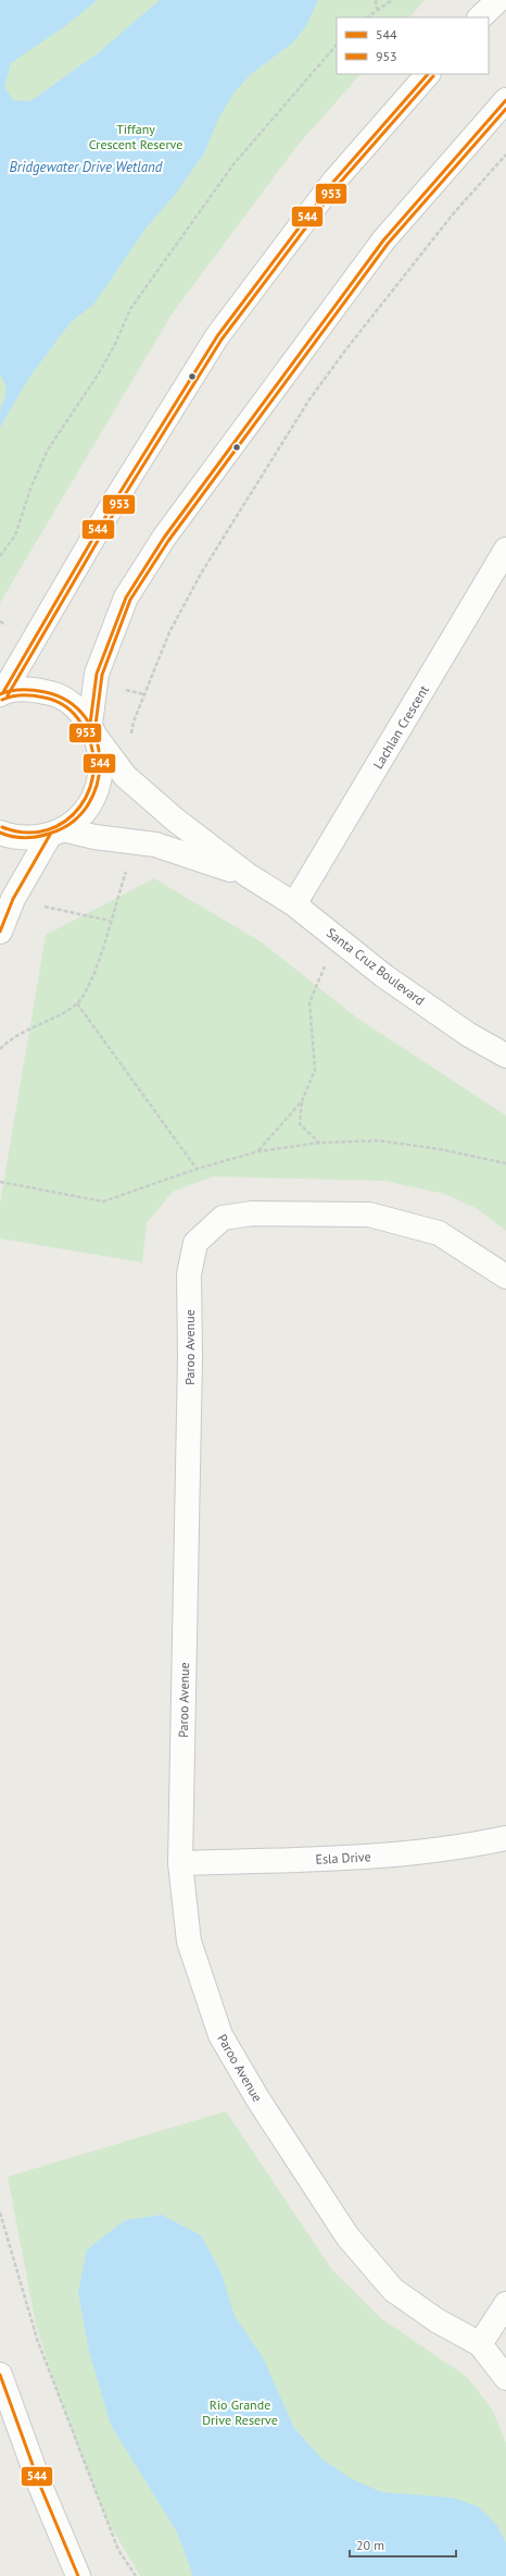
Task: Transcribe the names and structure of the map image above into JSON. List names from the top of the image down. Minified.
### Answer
{"streets":{"street":["Lachlan Crescent","Santa Cruz Boulevard","Paroo Avenue","Esla Drive"]},"crossings":[["Lachlan Crescent","Santa Cruz Boulevard"],["Paroo Avenue","Esla Drive"]],"water":["Bridgewater Drive Wetland"],"parks":["Tiffany Crescent Reserve","Rio Grande Drive Reserve"],"lines":["transit line 544","transit line 953"],"legend":["544","953"],"scale_bar":"20 m"}
